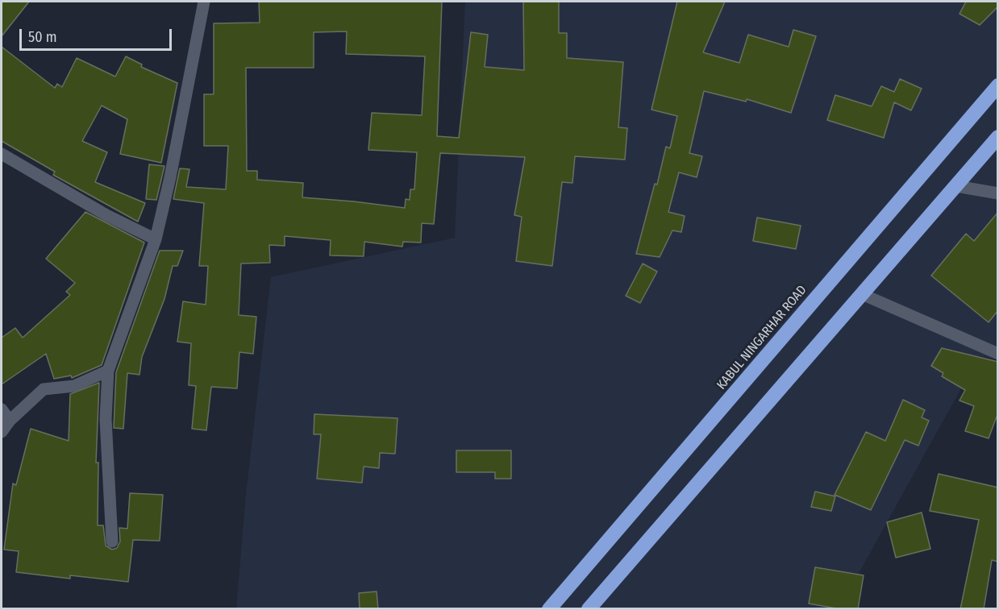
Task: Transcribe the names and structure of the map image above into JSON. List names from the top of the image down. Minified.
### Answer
{"streets":{"highway":["KABUL NINGARHAR ROAD"]},"scale_bar":"50 m"}
